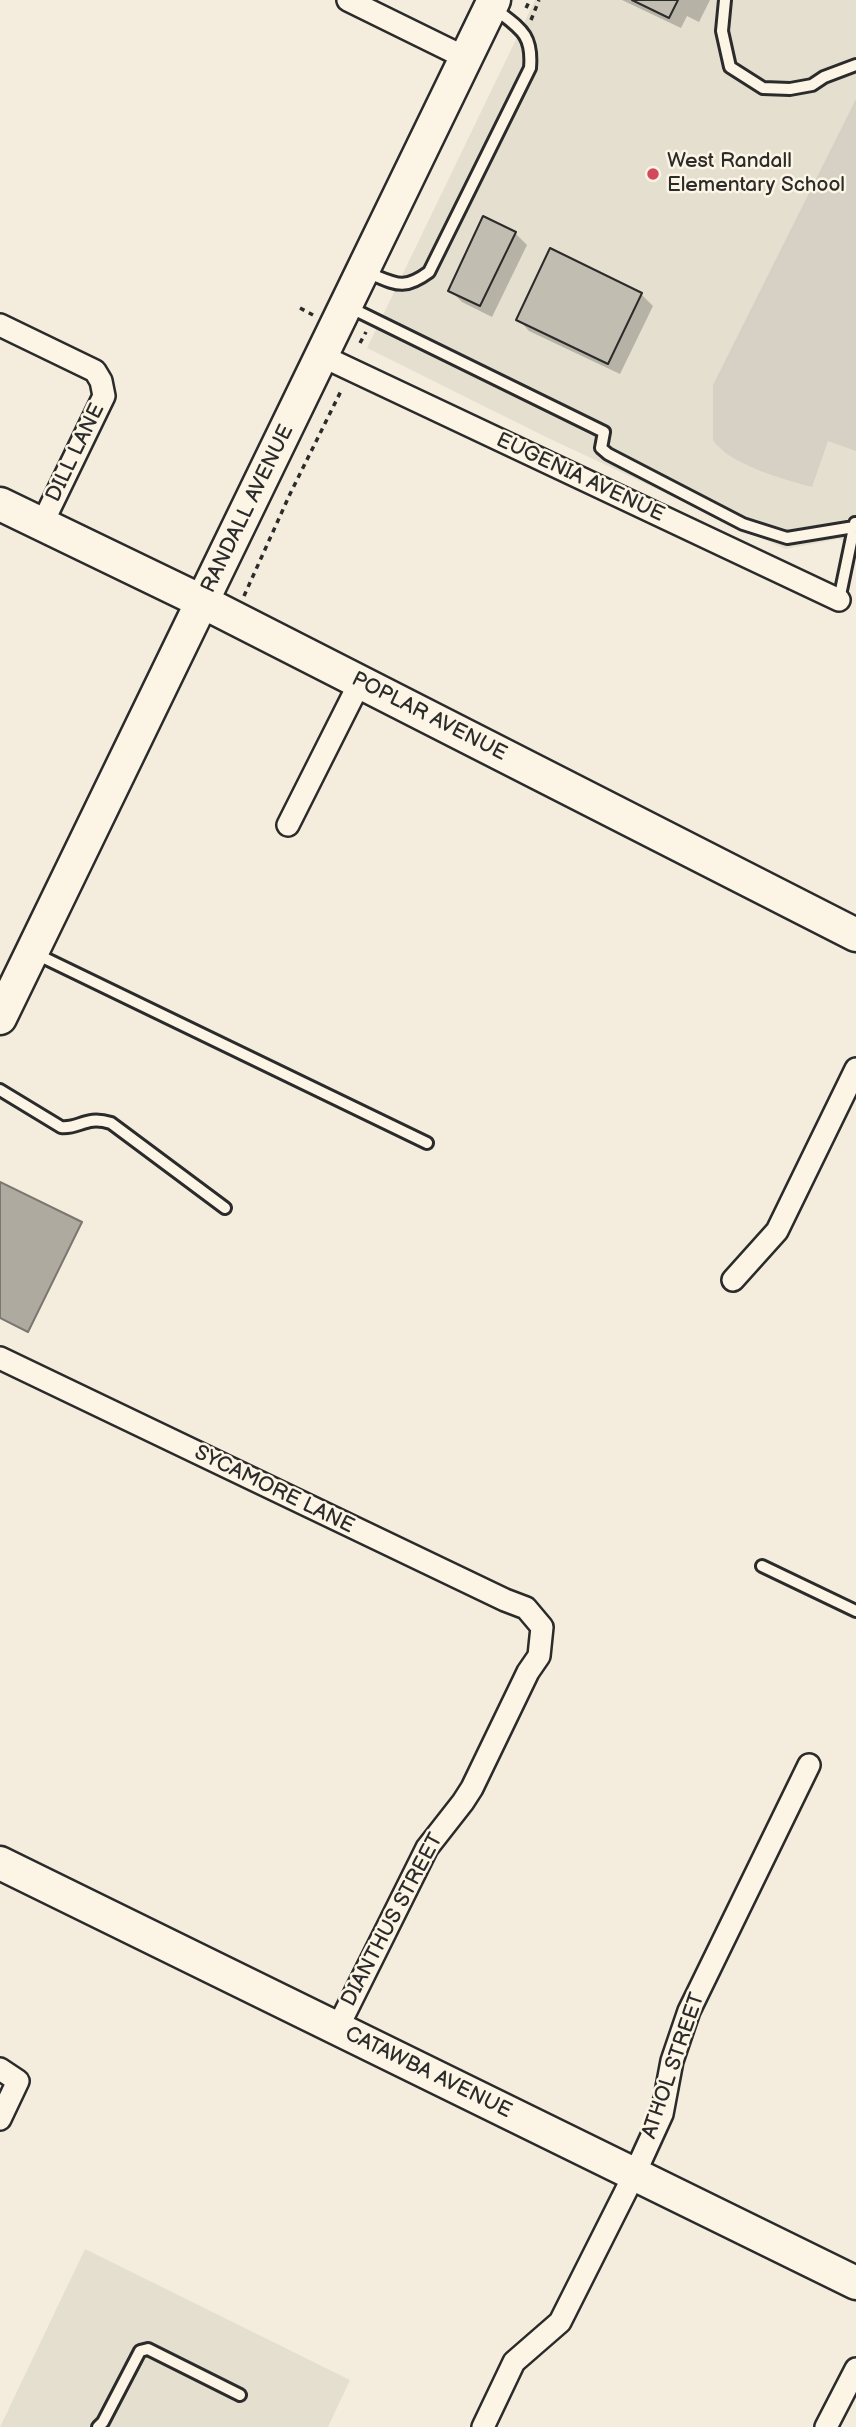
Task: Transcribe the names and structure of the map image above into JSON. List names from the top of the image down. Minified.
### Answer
{"streets":{"street":["DILL LANE","EUGENIA AVENUE","RANDALL AVENUE","POPLAR AVENUE","SYCAMORE LANE","DIANTHUS STREET","ATHOL STREET","CATAWBA AVENUE"]},"crossings":[["DILL LANE","POPLAR AVENUE"],["EUGENIA AVENUE","RANDALL AVENUE"],["RANDALL AVENUE","POPLAR AVENUE"],["SYCAMORE LANE","DIANTHUS STREET"],["DIANTHUS STREET","CATAWBA AVENUE"],["ATHOL STREET","CATAWBA AVENUE"]],"places":["West Randall Elementary School"]}
